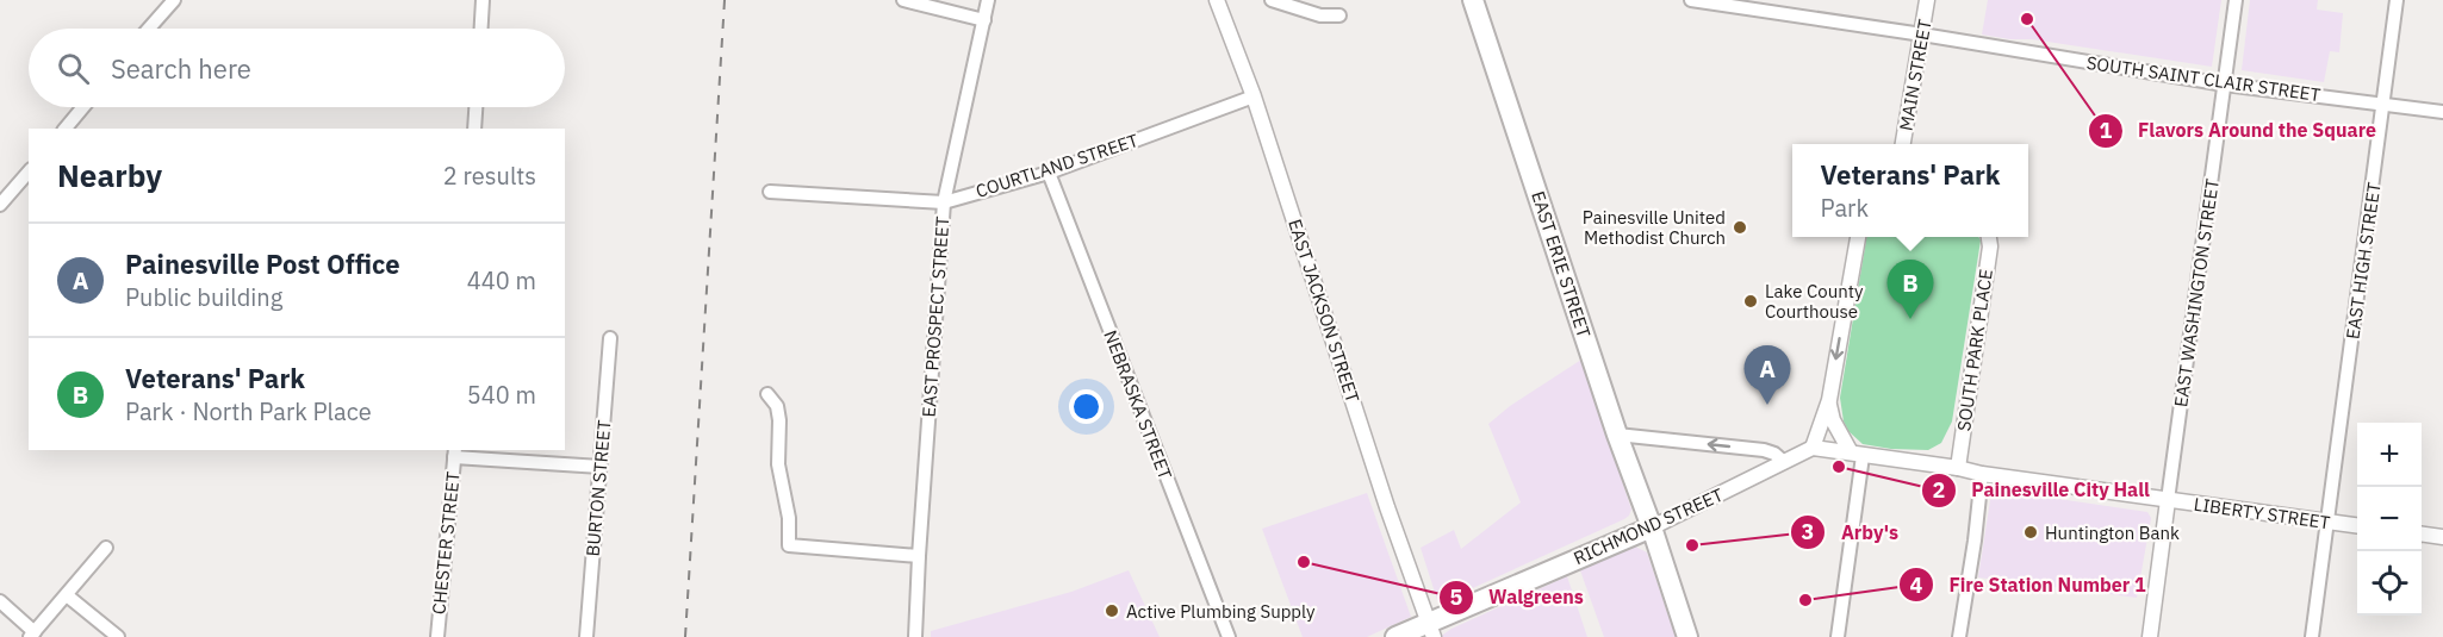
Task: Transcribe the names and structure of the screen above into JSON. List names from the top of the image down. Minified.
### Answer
{"streets":{"main road":["EAST ERIE STREET","RICHMOND STREET"],"street":["MAIN STREET","SOUTH SAINT CLAIR STREET","COURTLAND STREET","EAST HIGH STREET","EAST WASHINGTON STREET","EAST JACKSON STREET","EAST PROSPECT STREET","SOUTH PARK PLACE","NEBRASKA STREET","BURTON STREET","LIBERTY STREET","CHESTER STREET"]},"crossings":[["MAIN STREET","SOUTH SAINT CLAIR STREET"],["SOUTH SAINT CLAIR STREET","EAST HIGH STREET"],["SOUTH SAINT CLAIR STREET","EAST WASHINGTON STREET"],["COURTLAND STREET","EAST JACKSON STREET"],["COURTLAND STREET","EAST PROSPECT STREET"],["COURTLAND STREET","NEBRASKA STREET"],["EAST HIGH STREET","LIBERTY STREET"],["EAST ERIE STREET","RICHMOND STREET"],["EAST WASHINGTON STREET","LIBERTY STREET"],["EAST JACKSON STREET","RICHMOND STREET"],["SOUTH PARK PLACE","LIBERTY STREET"]],"places":["Flavors Around the Square","Painesville United Methodist Church","Lake County Courthouse","Painesville City Hall","Huntington Bank","Arby's","Walgreens","Fire Station Number 1","Active Plumbing Supply"],"page":{"search":"Search here","heading":["Nearby","2 results"],"popup":["Veterans' Park","Park"],"list":[{"mark":"A","name":"Painesville Post Office","note":"Public building","value":"440 m"},{"mark":"B","name":"Veterans' Park","note":"Park · North Park Place","value":"540 m"}],"pins":["B","A"],"map_buttons":["+","−"]}}
